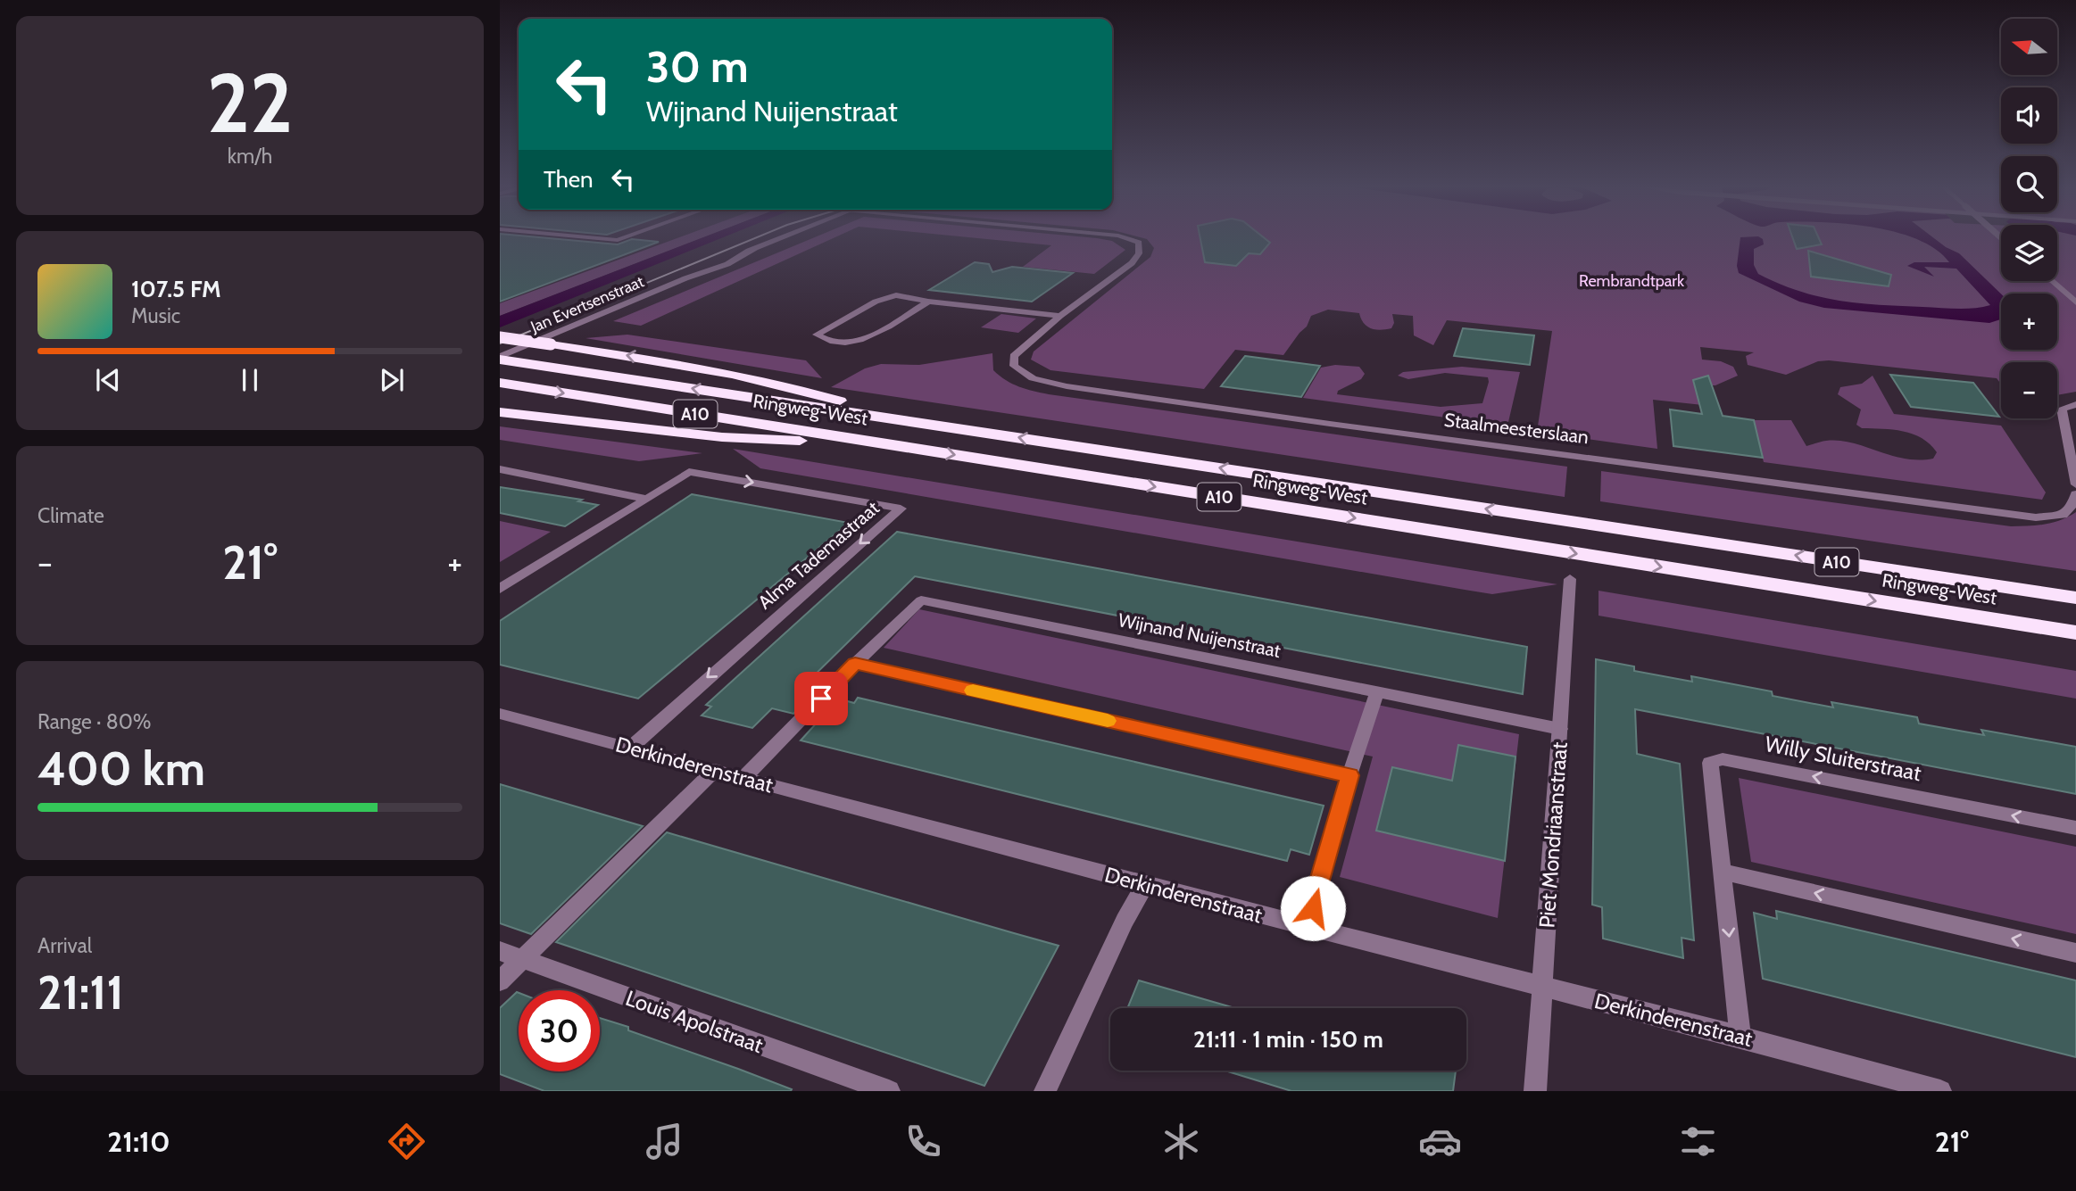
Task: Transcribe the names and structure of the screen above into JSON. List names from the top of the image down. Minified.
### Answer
{"streets":{"highway":["Ringweg-West","A10"],"street":["Jan Evertsenstraat","Staalmeesterslaan","Alma Tademastraat","Wijnand Nuijenstraat","Willy Sluiterstraat","Derkinderenstraat","Piet Mondriaanstraat","Louis Apolstraat"]},"crossings":[["Jan Evertsenstraat","Ringweg-West"],["Ringweg-West","A10"],["Alma Tademastraat","Derkinderenstraat"],["Wijnand Nuijenstraat","Derkinderenstraat"],["Wijnand Nuijenstraat","Piet Mondriaanstraat"],["Willy Sluiterstraat","Derkinderenstraat"],["Derkinderenstraat","Piet Mondriaanstraat"]],"parks":["Rembrandtpark"],"north":"left","page":{"tile":[["22","km/h"],"Climate",["Range · 80%","400 km"],["Arrival","21:11"]],"map_buttons":["+","−"],"turn":["30 m","Wijnand Nuijenstraat"],"then":"Then","song":["107.5 FM","Music"],"heat":["−","21°","+"],"limit":"30","trip":"21:11 · 1 min · 150 m","tabs":["21:10","21°"]}}
